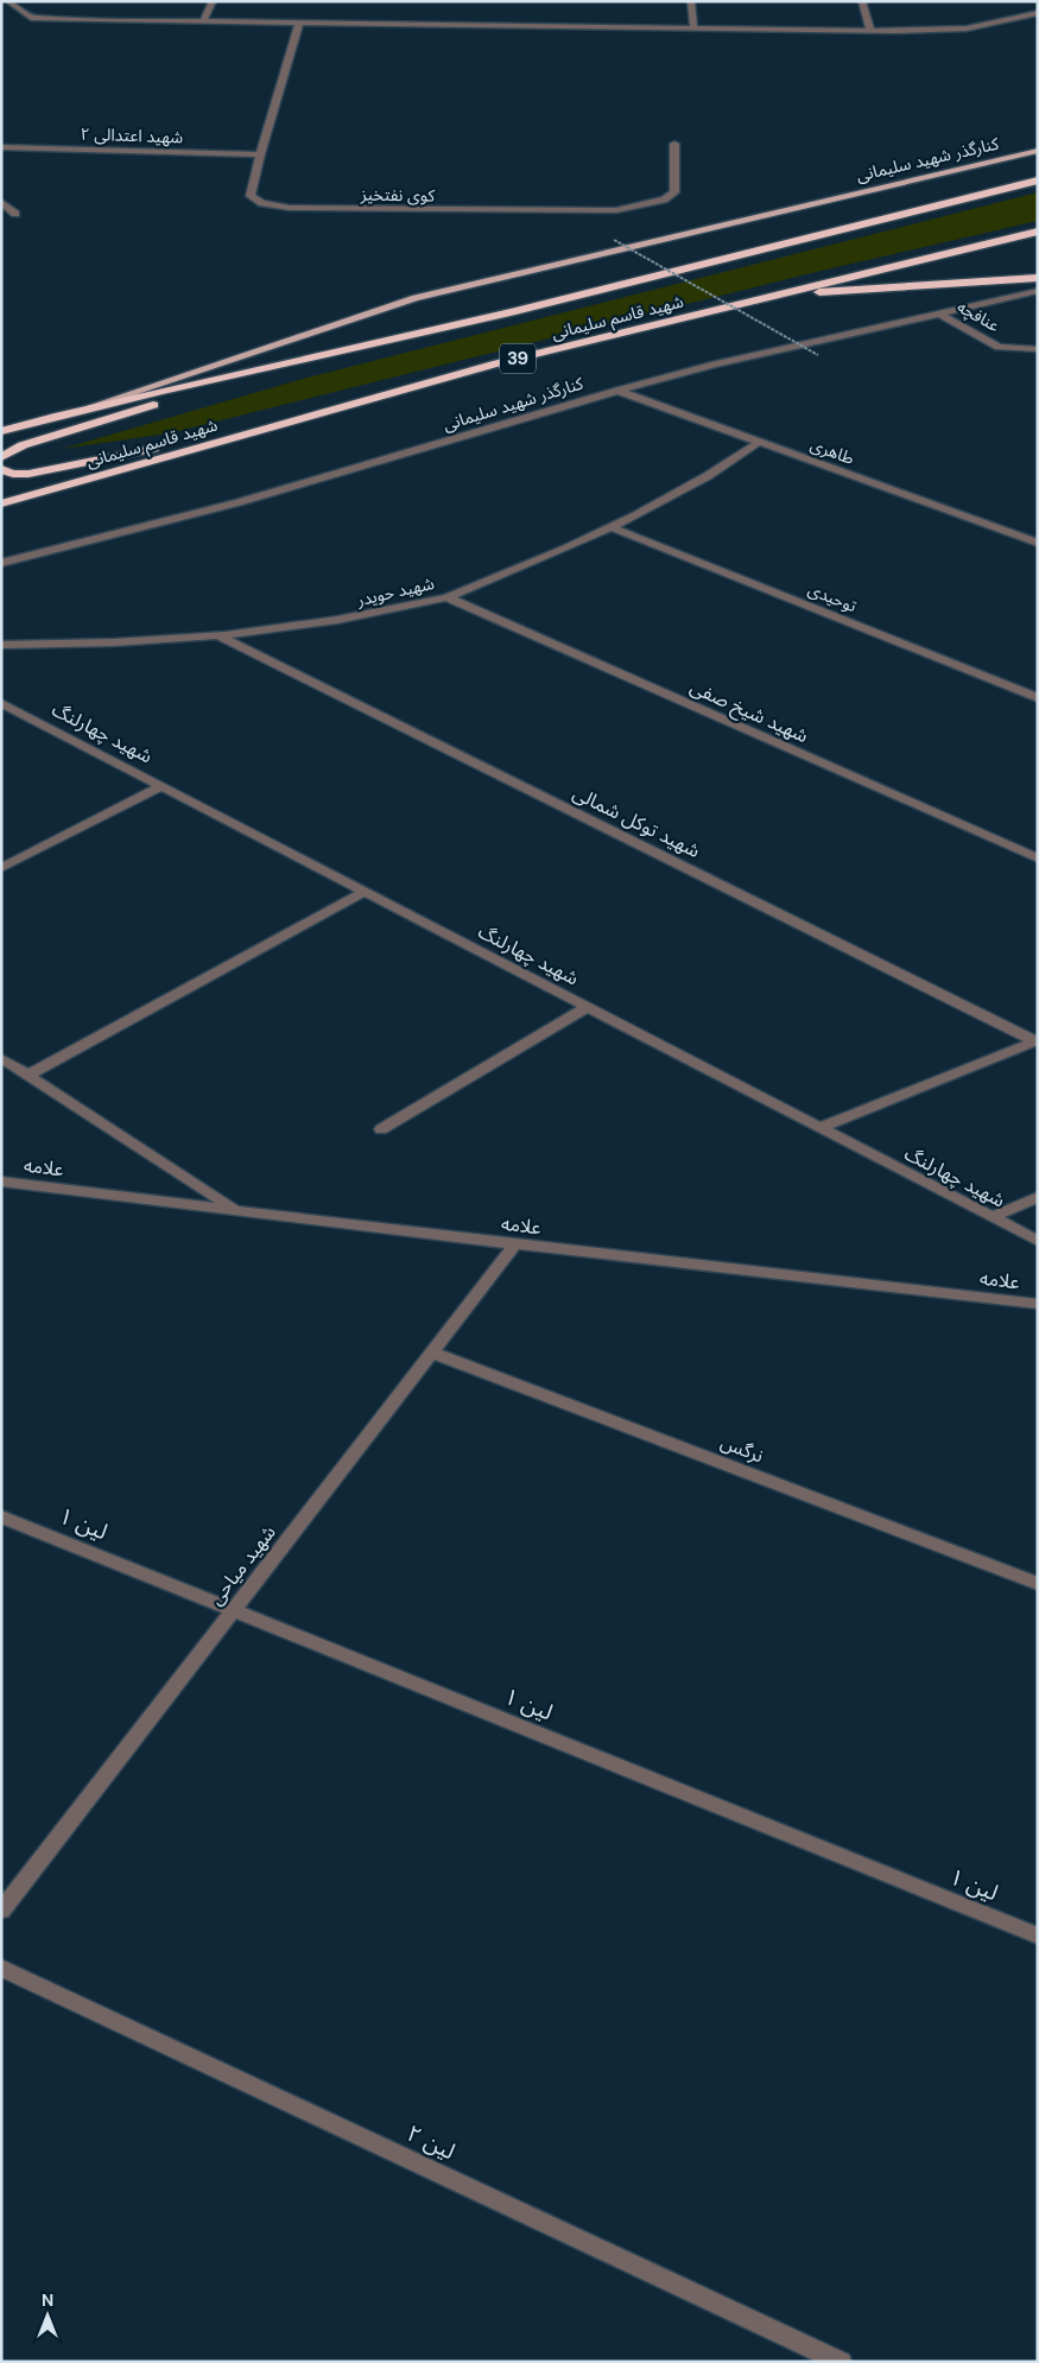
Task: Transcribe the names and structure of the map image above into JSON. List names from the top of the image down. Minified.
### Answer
{"streets":{"highway":["شهید قاسم سلیمانی","39"],"main road":["کنارگذر شهید سلیمانی"],"street":["شهید اعتدالی ۲","کوی نفتخیز","عنافچه","طاهری","شهید حویدر","توحیدی","شهید شیخ صفی","شهید چهارلنگ","شهید توکل شمالی","علامه","نرگس","لین ۱","شهید میاحی","لین ۲"]},"crossings":[["شهید اعتدالی ۲","کوی نفتخیز"],["کنارگذر شهید سلیمانی","عنافچه"],["کنارگذر شهید سلیمانی","شهید قاسم سلیمانی"],["کنارگذر شهید سلیمانی","طاهری"],["طاهری","شهید حویدر"],["شهید حویدر","توحیدی"],["شهید حویدر","شهید شیخ صفی"],["شهید حویدر","شهید توکل شمالی"],["علامه","شهید میاحی"],["نرگس","شهید میاحی"],["لین ۱","شهید میاحی"]],"north":"top"}
